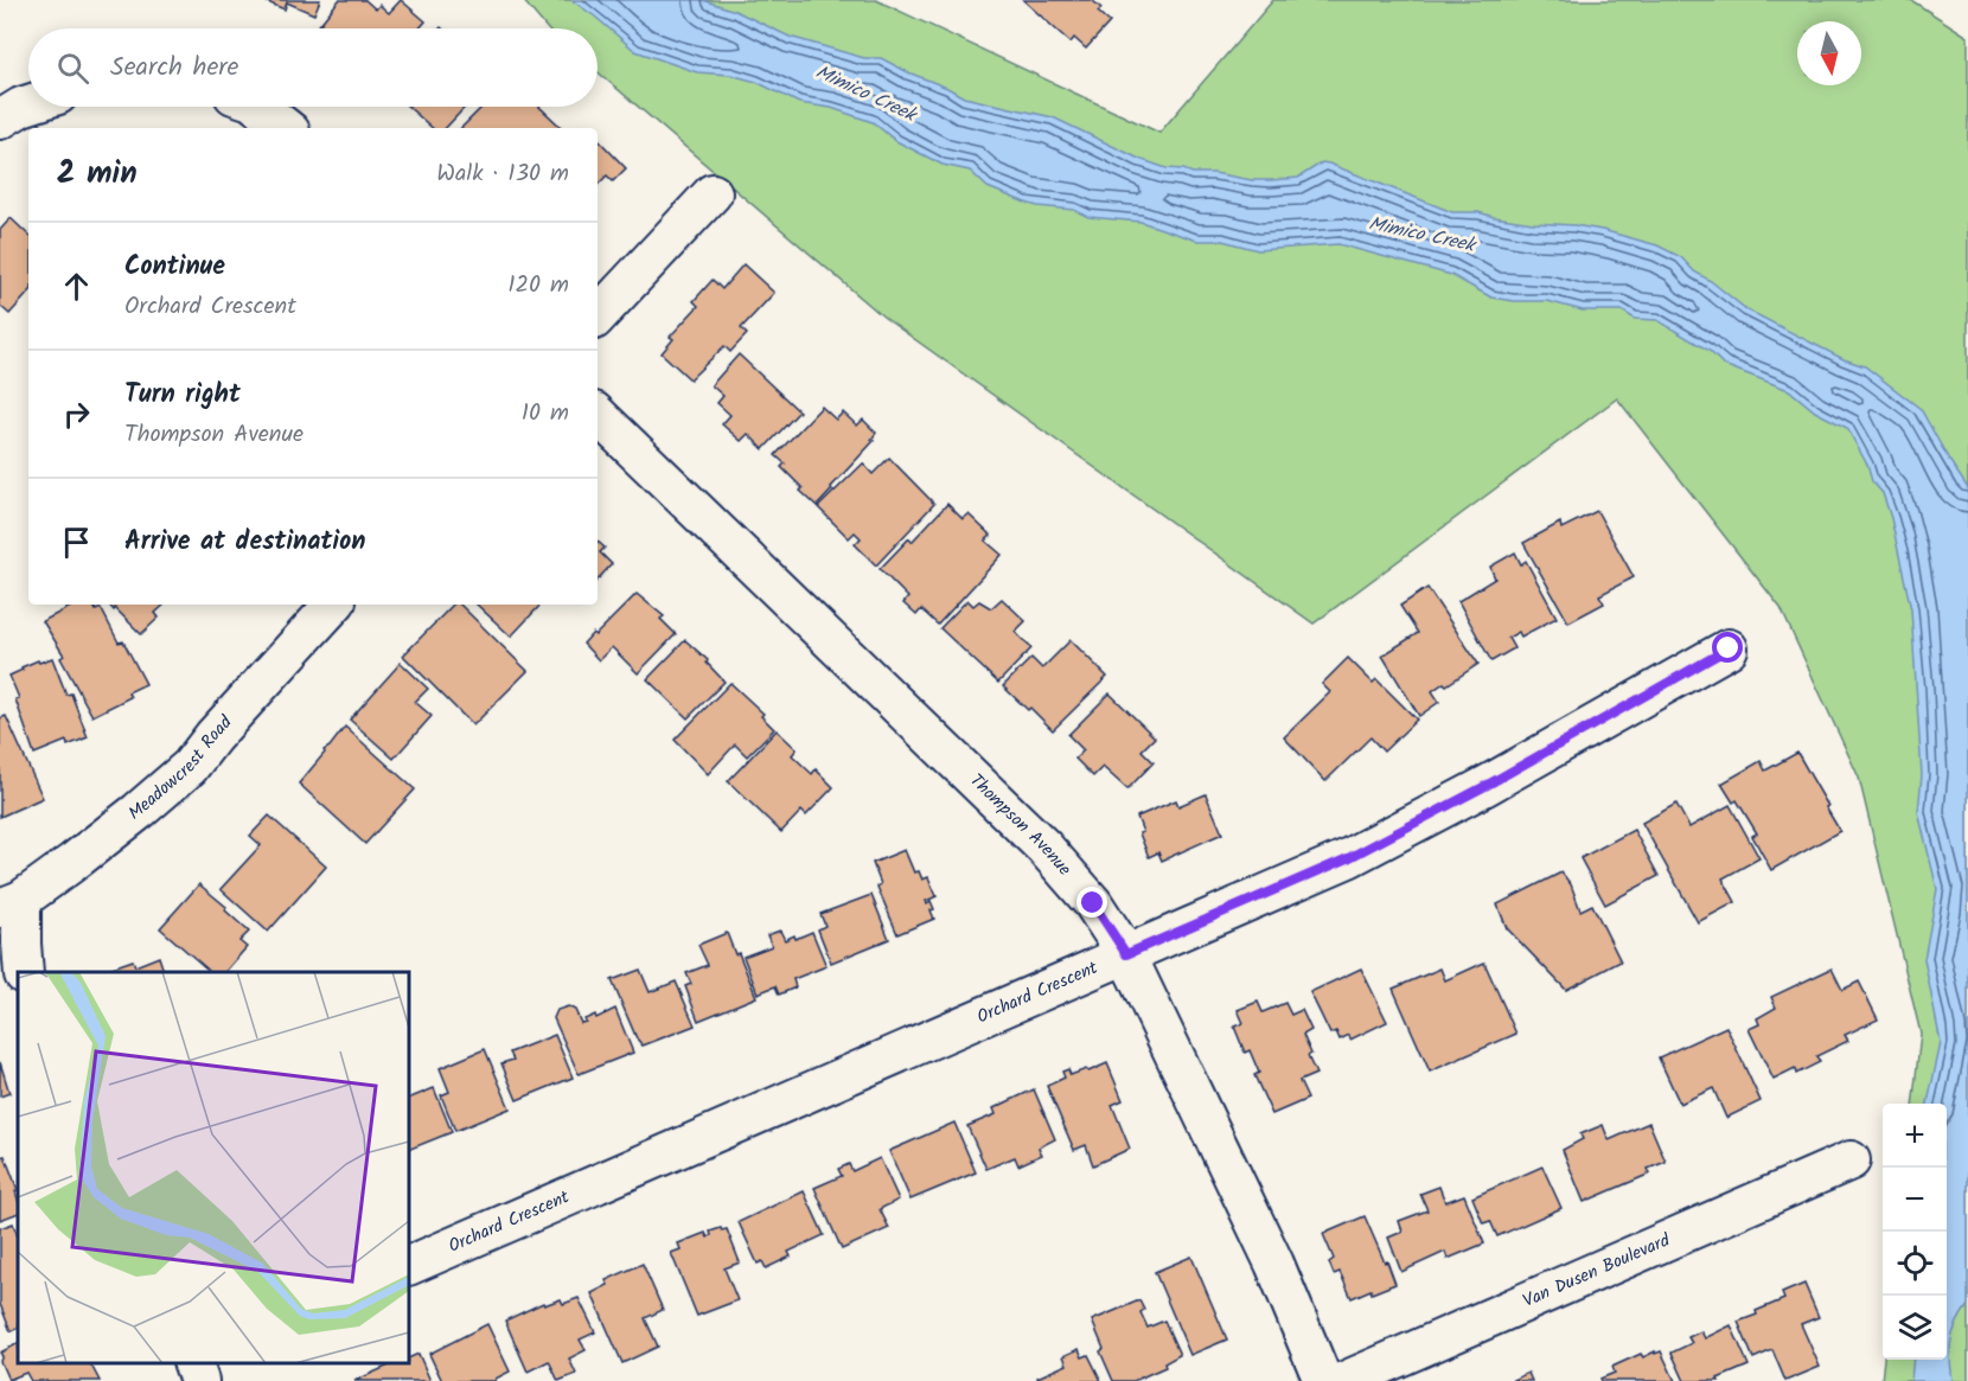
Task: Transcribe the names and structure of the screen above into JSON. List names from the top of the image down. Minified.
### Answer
{"streets":{"street":["Meadowcrest Road","Thompson Avenue","Orchard Crescent","Van Dusen Boulevard"]},"crossings":[["Thompson Avenue","Orchard Crescent"]],"water":["Mimico Creek"],"north":"bottom","page":{"search":"Search here","heading":["2 min","Walk · 130 m"],"list":[["Continue","Orchard Crescent","120 m"],["Turn right","Thompson Avenue","10 m"],"Arrive at destination"],"map_buttons":["+","−"]}}
